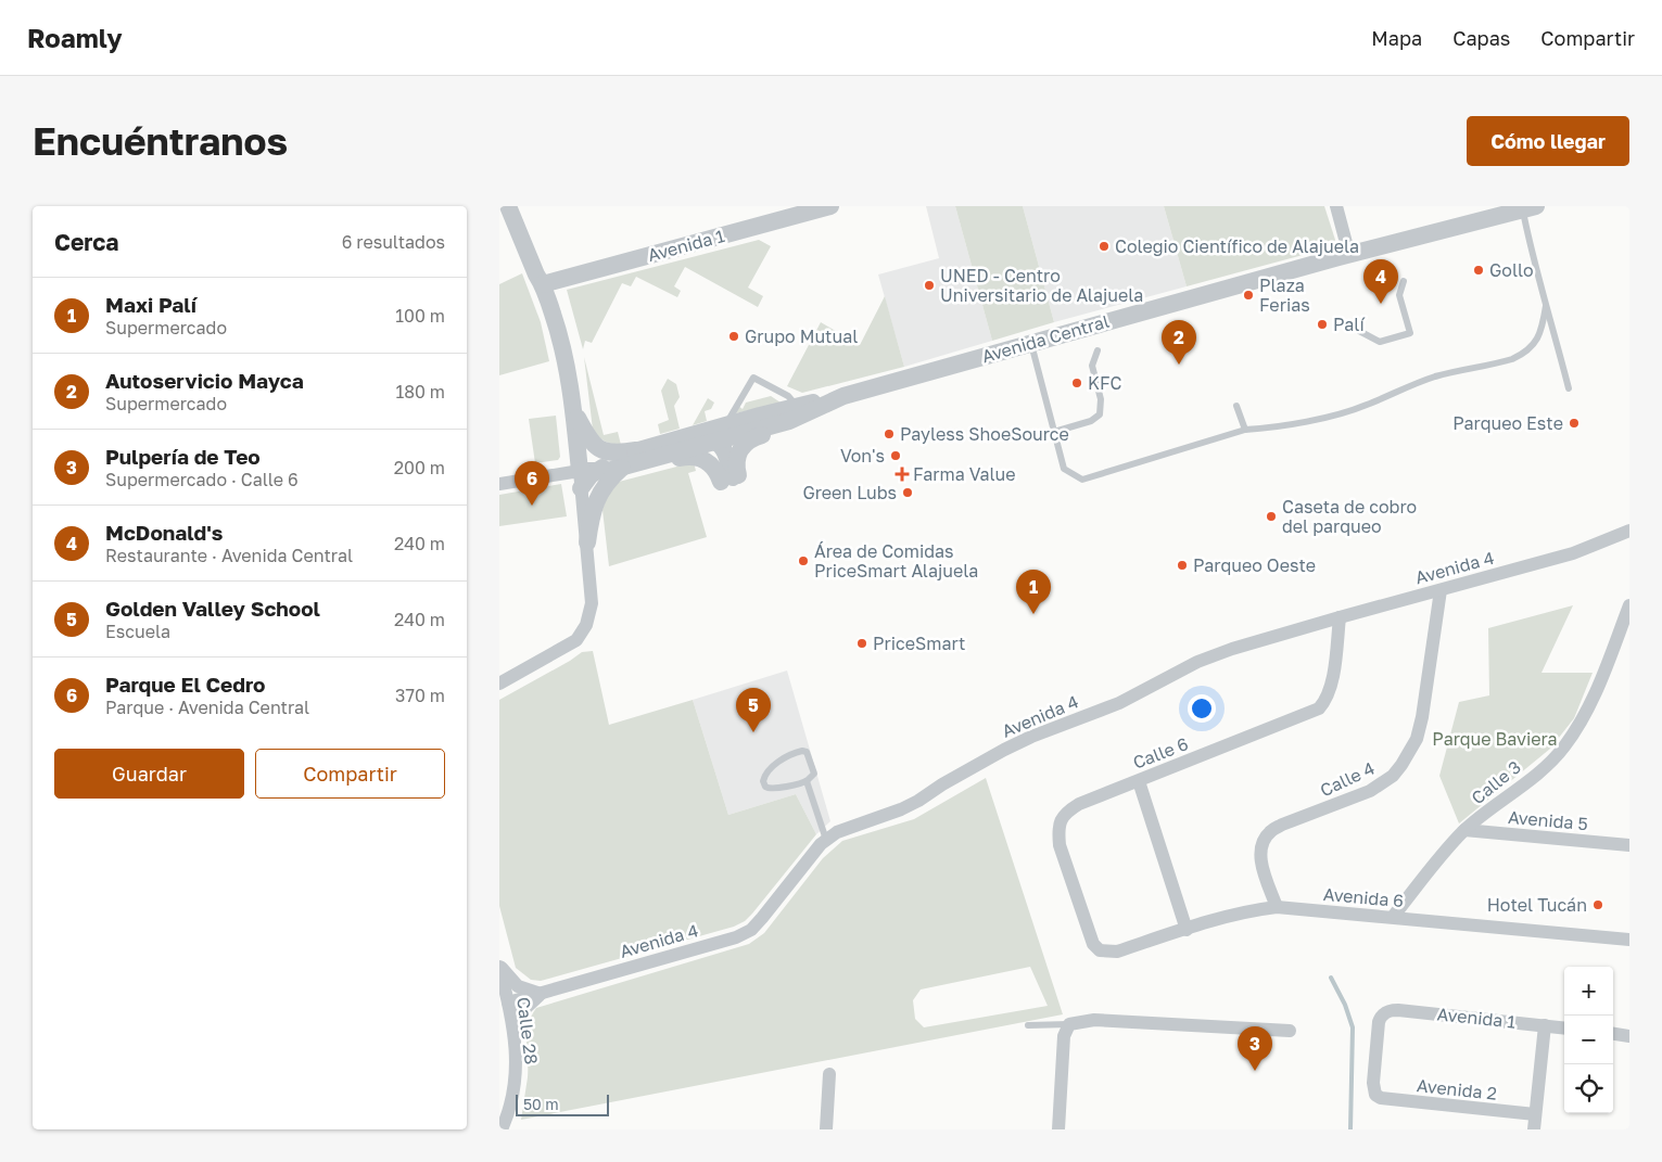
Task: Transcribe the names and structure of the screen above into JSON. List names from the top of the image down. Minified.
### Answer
{"streets":{"street":["Avenida 1","Avenida Central","Avenida 4","Calle 6","Calle 4","Calle 3","Avenida 5","Avenida 6","Calle 28","Avenida 2"]},"crossings":[["Avenida 1","Avenida 2"],["Avenida 4","Calle 6"],["Avenida 4","Calle 4"],["Avenida 4","Calle 28"],["Calle 6","Avenida 6"],["Calle 4","Avenida 6"],["Calle 3","Avenida 5"],["Calle 3","Avenida 6"]],"parks":["Parque Baviera"],"places":{"other":["Colegio Científico de Alajuela","Gollo","UNED - Centro Universitario de Alajuela","Plaza Ferias","Palí","Grupo Mutual","KFC","Parqueo Este","Payless ShoeSource","Von's","Green Lubs","Caseta de cobro del parqueo","Área de Comidas PriceSmart Alajuela","Parqueo Oeste","PriceSmart","Hotel Tucán"],"health":["Farma Value"]},"scale_bar":"50 m","page":{"header":"Roamly","nav":["Mapa","Capas","Compartir"],"buttons":["Cómo llegar",["Guardar","Compartir"]],"title":"Encuéntranos","heading":["Cerca","6 resultados"],"pins":["4","2","6","1","5","3"],"list":[{"mark":"1","name":"Maxi Palí","note":"Supermercado","value":"100 m"},{"mark":"2","name":"Autoservicio Mayca","note":"Supermercado","value":"180 m"},{"mark":"3","name":"Pulpería de Teo","note":"Supermercado · Calle 6","value":"200 m"},{"mark":"4","name":"McDonald's","note":"Restaurante · Avenida Central","value":"240 m"},{"mark":"5","name":"Golden Valley School","note":"Escuela","value":"240 m"},{"mark":"6","name":"Parque El Cedro","note":"Parque · Avenida Central","value":"370 m"}],"map_buttons":["+","−"],"scale":"50 m"}}
